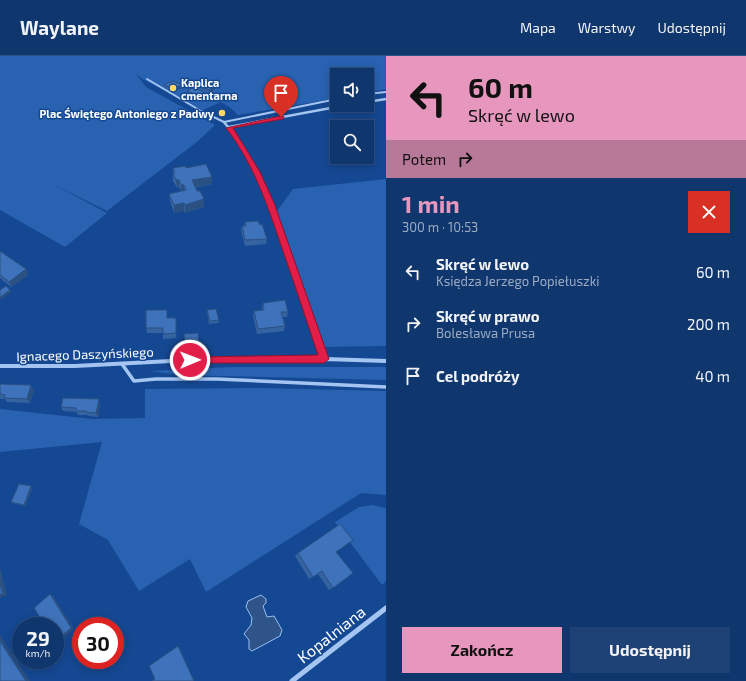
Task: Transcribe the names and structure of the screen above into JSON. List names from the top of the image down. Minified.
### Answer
{"streets":{"street":["Ignacego Daszyńskiego","Kopalniana"]},"places":["Kaplica cmentarna","Plac Świętego Antoniego z Padwy"],"page":{"header":"Waylane","nav":["Mapa","Warstwy","Udostępnij"],"turn":["60 m","Skręć w lewo"],"then":"Potem","heading":["1 min","300 m · 10:53"],"list":[{"name":"Skręć w lewo","note":"Księdza Jerzego Popiełuszki","value":"60 m"},{"name":"Skręć w prawo","note":"Bolesława Prusa","value":"200 m"},{"name":"Cel podróży","value":"40 m"}],"speed":"29 km/h","limit":"30","buttons":["Zakończ","Udostępnij"]}}
